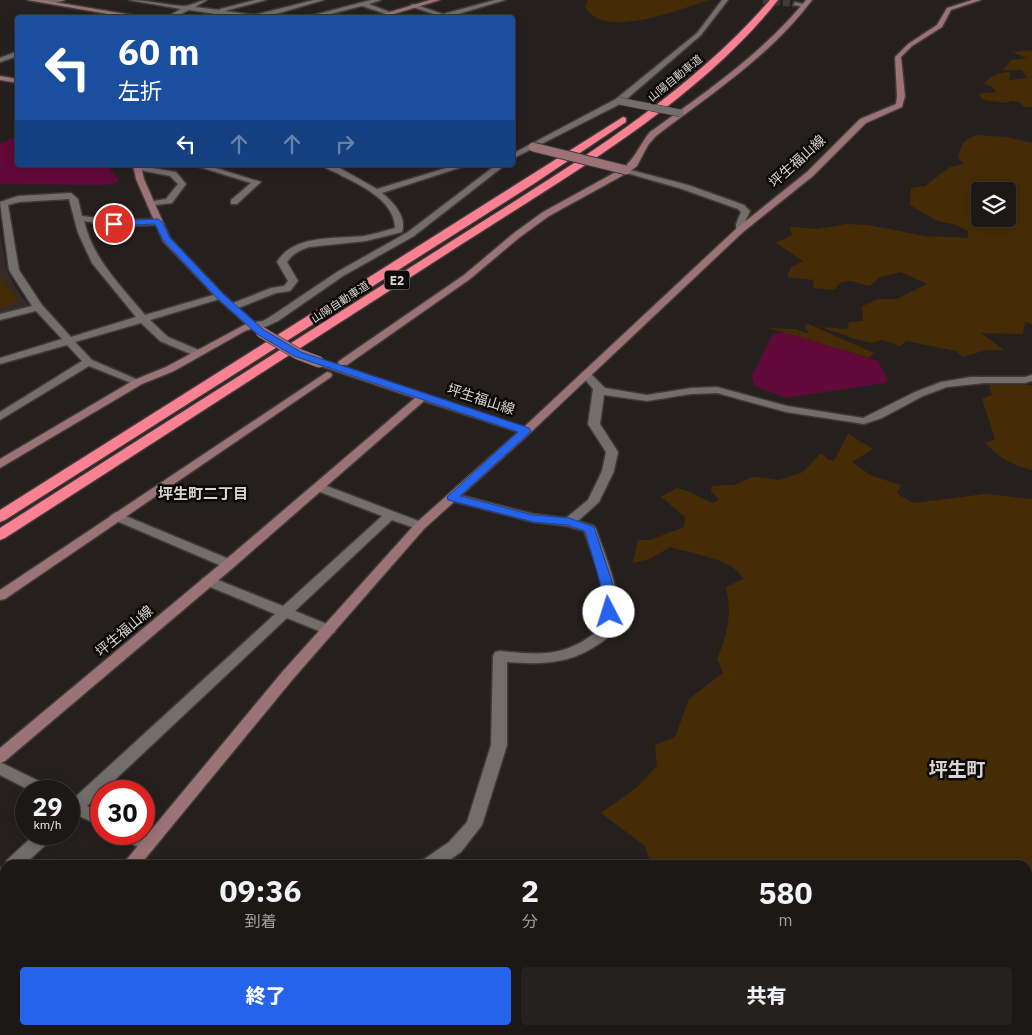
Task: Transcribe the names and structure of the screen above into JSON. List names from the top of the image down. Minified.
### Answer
{"streets":{"highway":["山陽自動車道","E2"],"street":["坪生福山線"]},"districts":["坪生町二丁目","坪生町"],"page":{"turn":["60 m","左折"],"speed":"29 km/h","limit":"30","eta":["09:36","到着","2","分","580","m"],"buttons":["終了","共有"]}}
